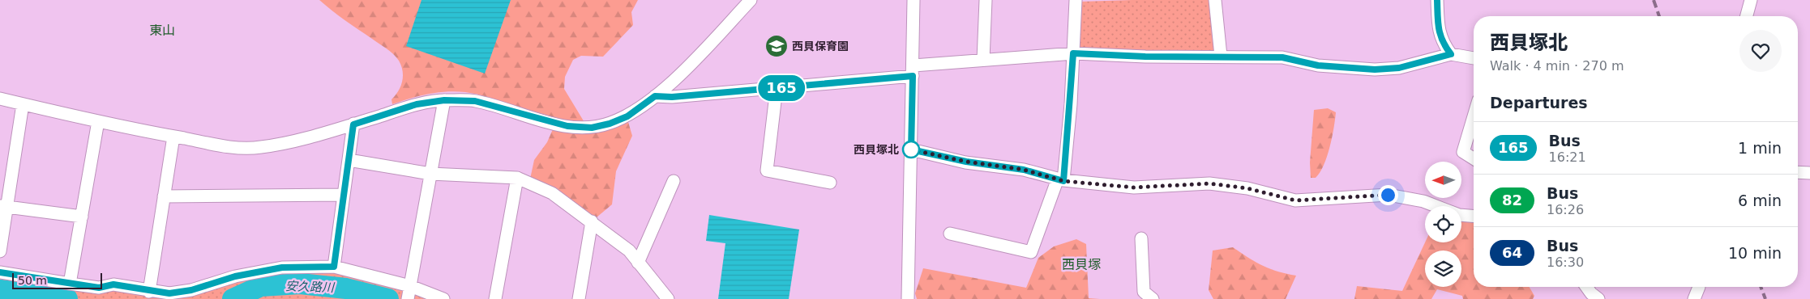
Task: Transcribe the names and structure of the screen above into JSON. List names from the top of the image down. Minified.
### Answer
{"districts":["東山","西貝塚"],"water":["安久路川"],"places":{"school or university":["西貝保育園"],"other":["西貝塚北"]},"lines":["bus line 165"],"scale_bar":"50 m","north":"left","page":{"on_map":"165","heading":[["西貝塚北","Walk · 4 min · 270 m"],"Departures"],"list":[{"mark":"165","name":"Bus","note":"16:21","value":"1 min"},{"mark":"82","name":"Bus","note":"16:26","value":"6 min"},{"mark":"64","name":"Bus","note":"16:30","value":"10 min"}],"scale":"50 m"}}
